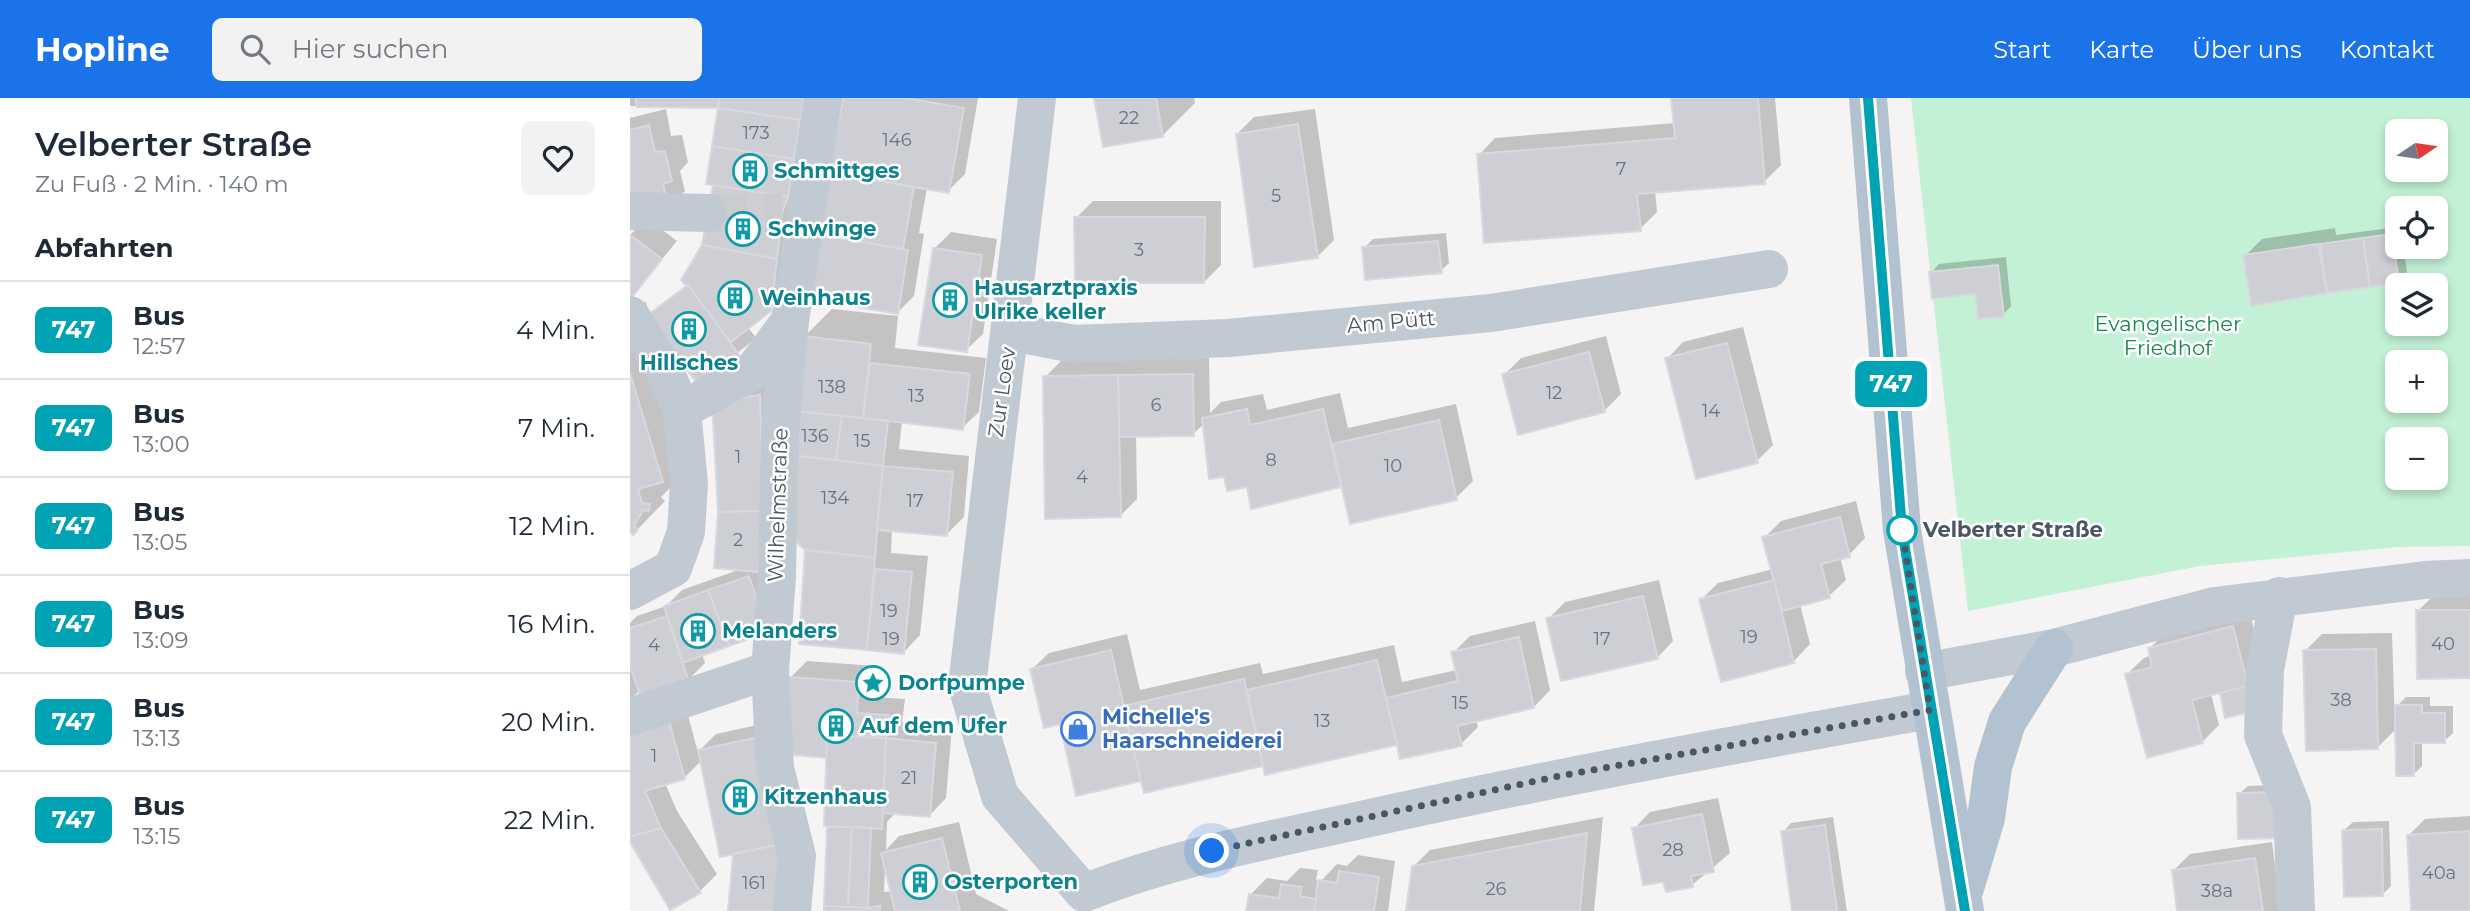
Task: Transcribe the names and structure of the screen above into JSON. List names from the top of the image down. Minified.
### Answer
{"streets":{"street":["Am Pütt","Zur Loev","Wilhelmstraße"]},"crossings":[["Am Pütt","Zur Loev"]],"parks":["Evangelischer Friedhof"],"places":{"building":["Schmittges","Schwinge","Weinhaus","Hausarztpraxis Ulrike keller","Hillsches","Melanders","Auf dem Ufer","Kitzenhaus","Osterporten"],"other":["Velberter Straße"],"place":["Dorfpumpe"],"shop":["Michelle's Haarschneiderei"]},"lines":["bus line 747"],"house_numbers":["22","173","146","7","5","3","138","12","13","6","14","136","15","1","8","10","4","134","17","2","19","19","19","17","40","4","38","15","13","1","21","28","40a","161","26","38a"],"north":"right","page":{"header":"Hopline","search":"Hier suchen","nav":["Start","Karte","Über uns","Kontakt"],"heading":[["Velberter Straße","Zu Fuß · 2 Min. · 140 m"],"Abfahrten"],"on_map":"747","map_buttons":["+","−"],"list":[{"mark":"747","name":"Bus","note":"12:57","value":"4 Min."},{"mark":"747","name":"Bus","note":"13:00","value":"7 Min."},{"mark":"747","name":"Bus","note":"13:05","value":"12 Min."},{"mark":"747","name":"Bus","note":"13:09","value":"16 Min."},{"mark":"747","name":"Bus","note":"13:13","value":"20 Min."},{"mark":"747","name":"Bus","note":"13:15","value":"22 Min."}]}}
